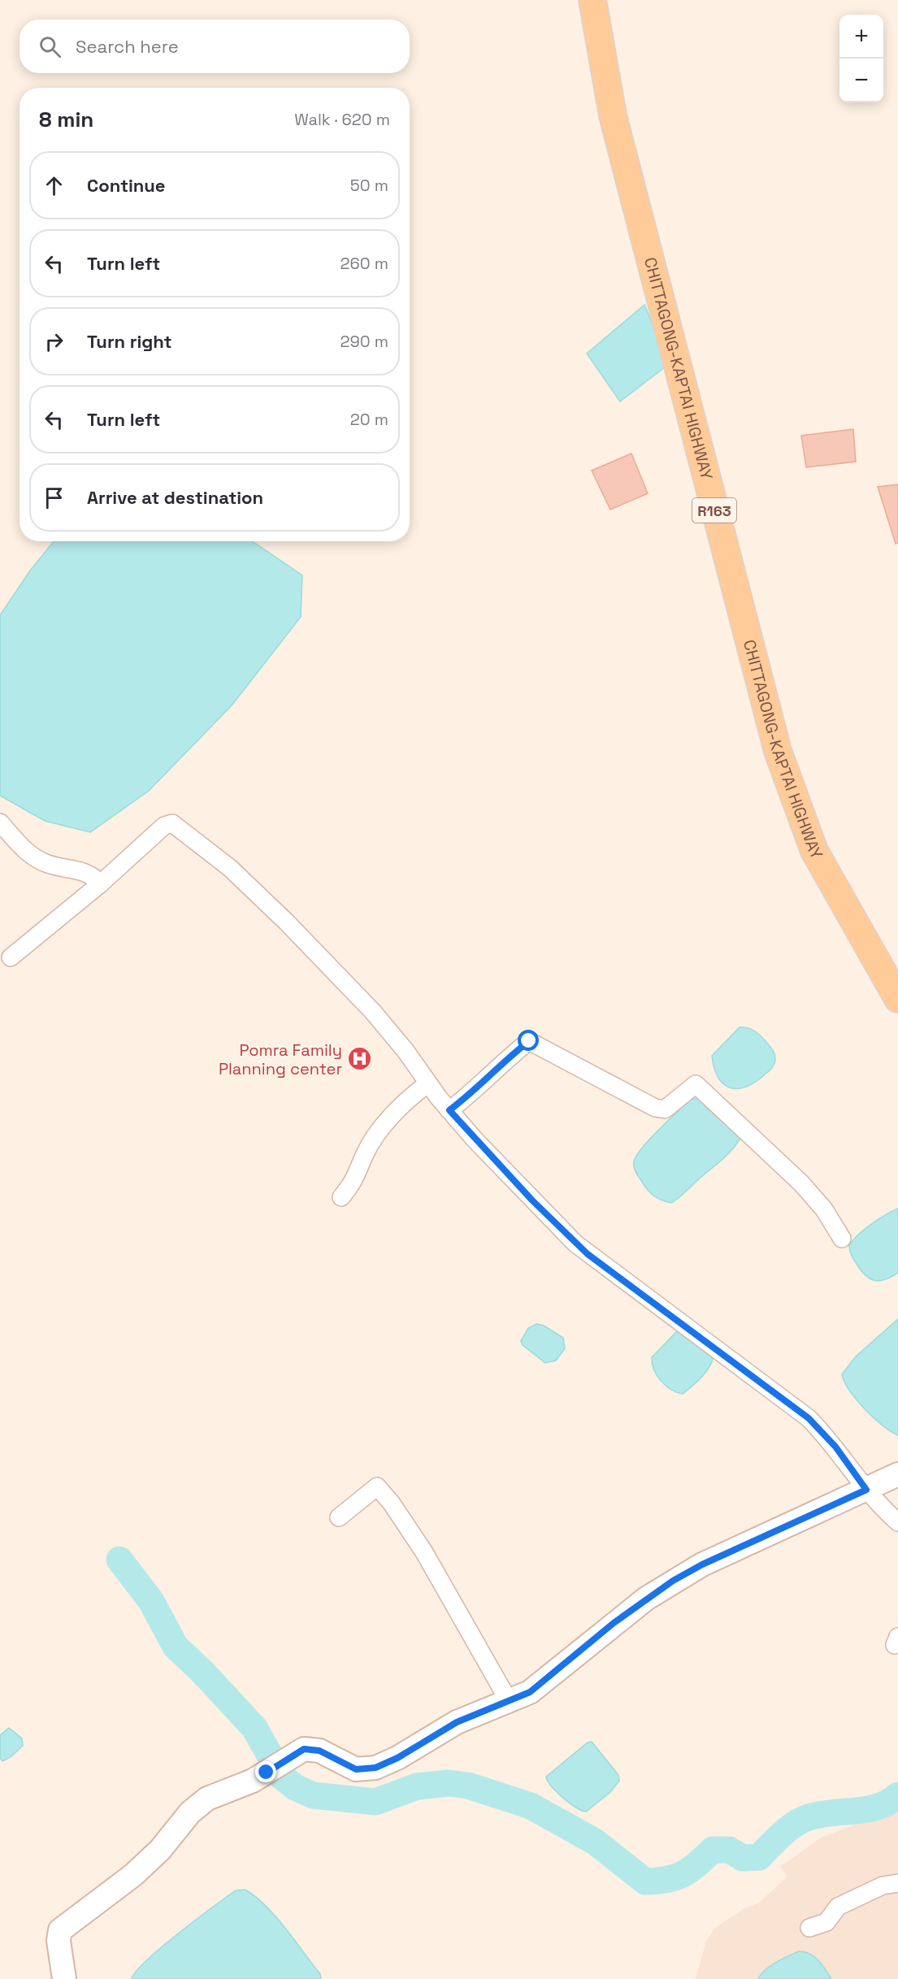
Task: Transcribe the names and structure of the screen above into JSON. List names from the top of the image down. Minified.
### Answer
{"streets":{"main road":["CHITTAGONG-KAPTAI HIGHWAY","R163"]},"places":{"hospital":["Pomra Family Planning center"]},"page":{"map_buttons":["+","−"],"search":"Search here","heading":["8 min","Walk · 620 m"],"list":[["Continue","50 m"],["Turn left","260 m"],["Turn right","290 m"],["Turn left","20 m"],"Arrive at destination"]}}
